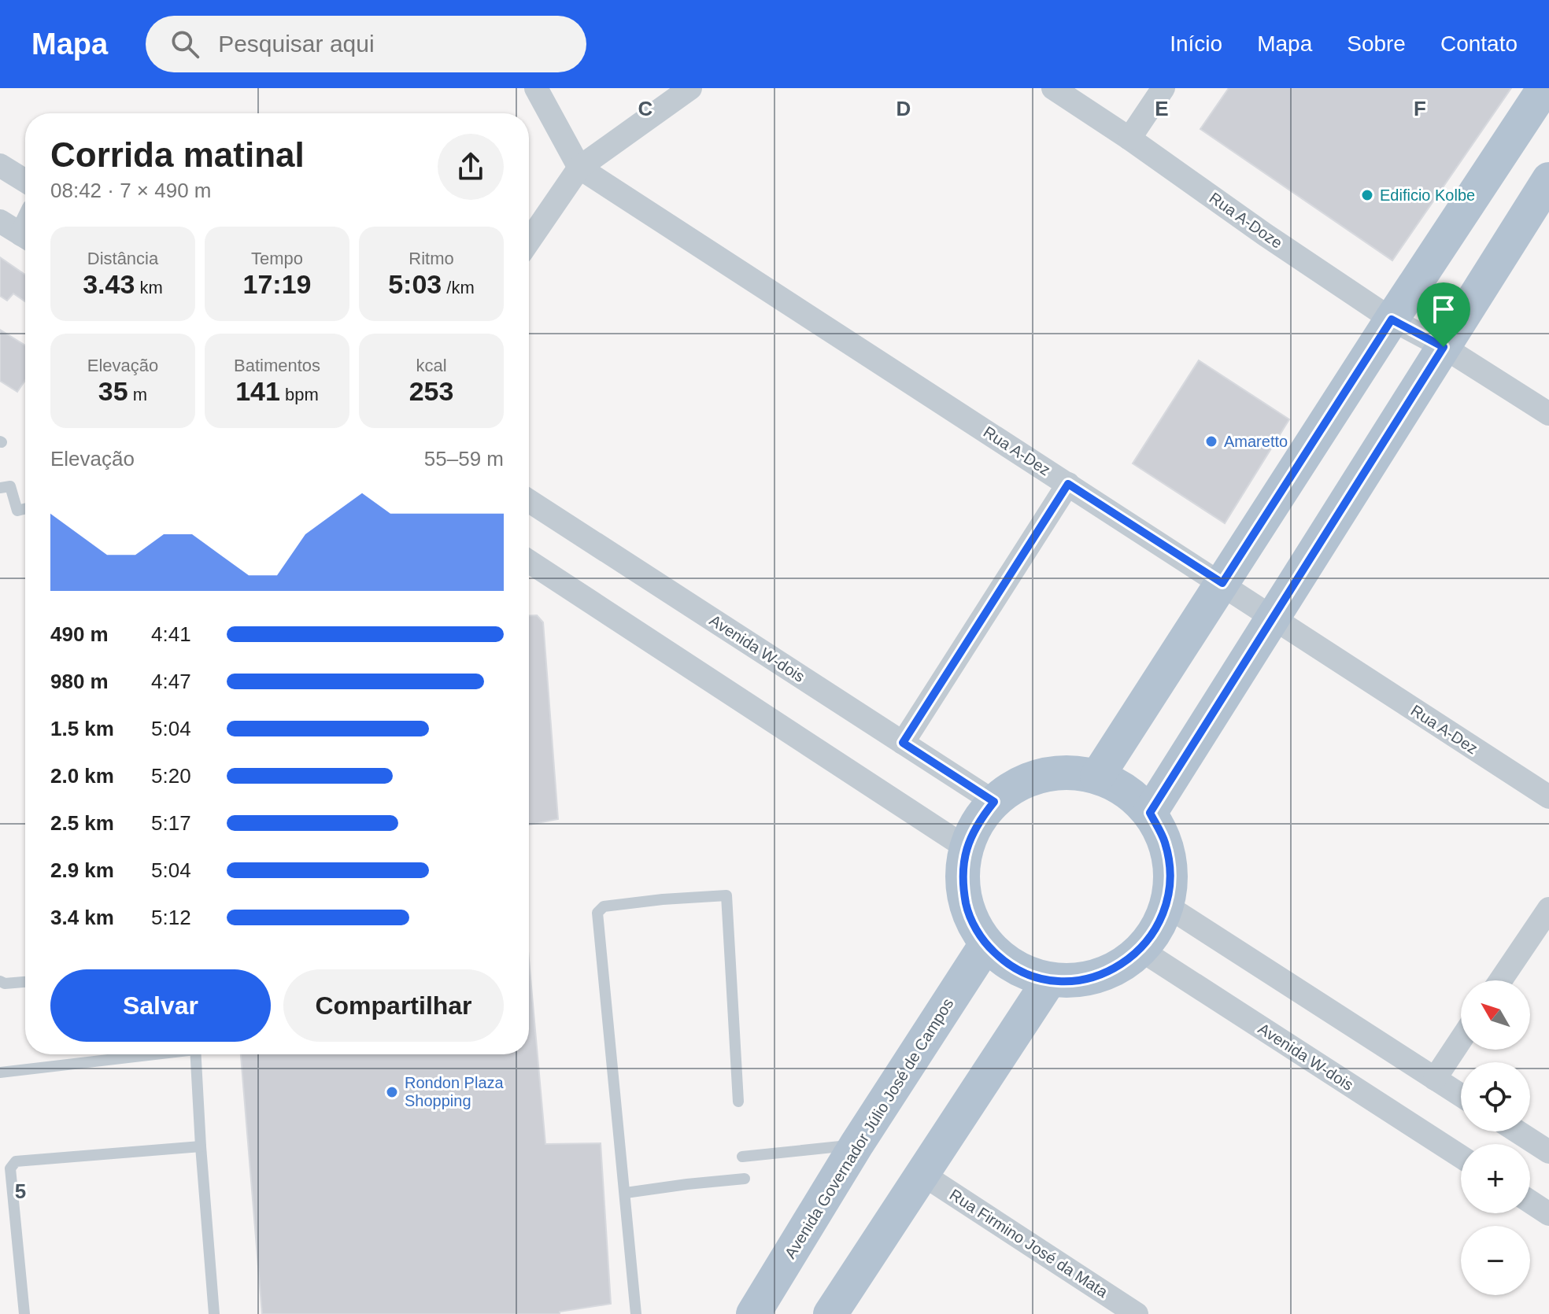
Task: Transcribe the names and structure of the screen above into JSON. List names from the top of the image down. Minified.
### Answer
{"streets":{"main road":["Avenida Governador Júlio José de Campos"],"street":["Rua A-Doze","Rua A-Dez","Avenida W-dois","Rua Firmino José da Mata"]},"crossings":[["Avenida W-dois","Avenida Governador Júlio José de Campos"]],"places":["Edificio Kolbe","Amaretto","Rondon Plaza Shopping"],"north":"top left","page":{"header":"Mapa","search":"Pesquisar aqui","nav":["Início","Mapa","Sobre","Contato"],"heading":["Corrida matinal","08:42 · 7 × 490 m"],"stats":[["Distância","3.43 km"],["Tempo","17:19"],["Ritmo","5:03 /km"],["Elevação","35 m"],["Batimentos","141 bpm"],["kcal","253"]],"chart":["Elevação","55–59 m"],"list":[{"name":"490 m","note":"4:41"},{"name":"980 m","note":"4:47"},{"name":"1.5 km","note":"5:04"},{"name":"2.0 km","note":"5:20"},{"name":"2.5 km","note":"5:17"},{"name":"2.9 km","note":"5:04"},{"name":"3.4 km","note":"5:12"}],"buttons":["Salvar","Compartilhar"],"map_buttons":["+","−"]},"grid":{"columns":["C","D","E","F"],"rows":["5"]}}
